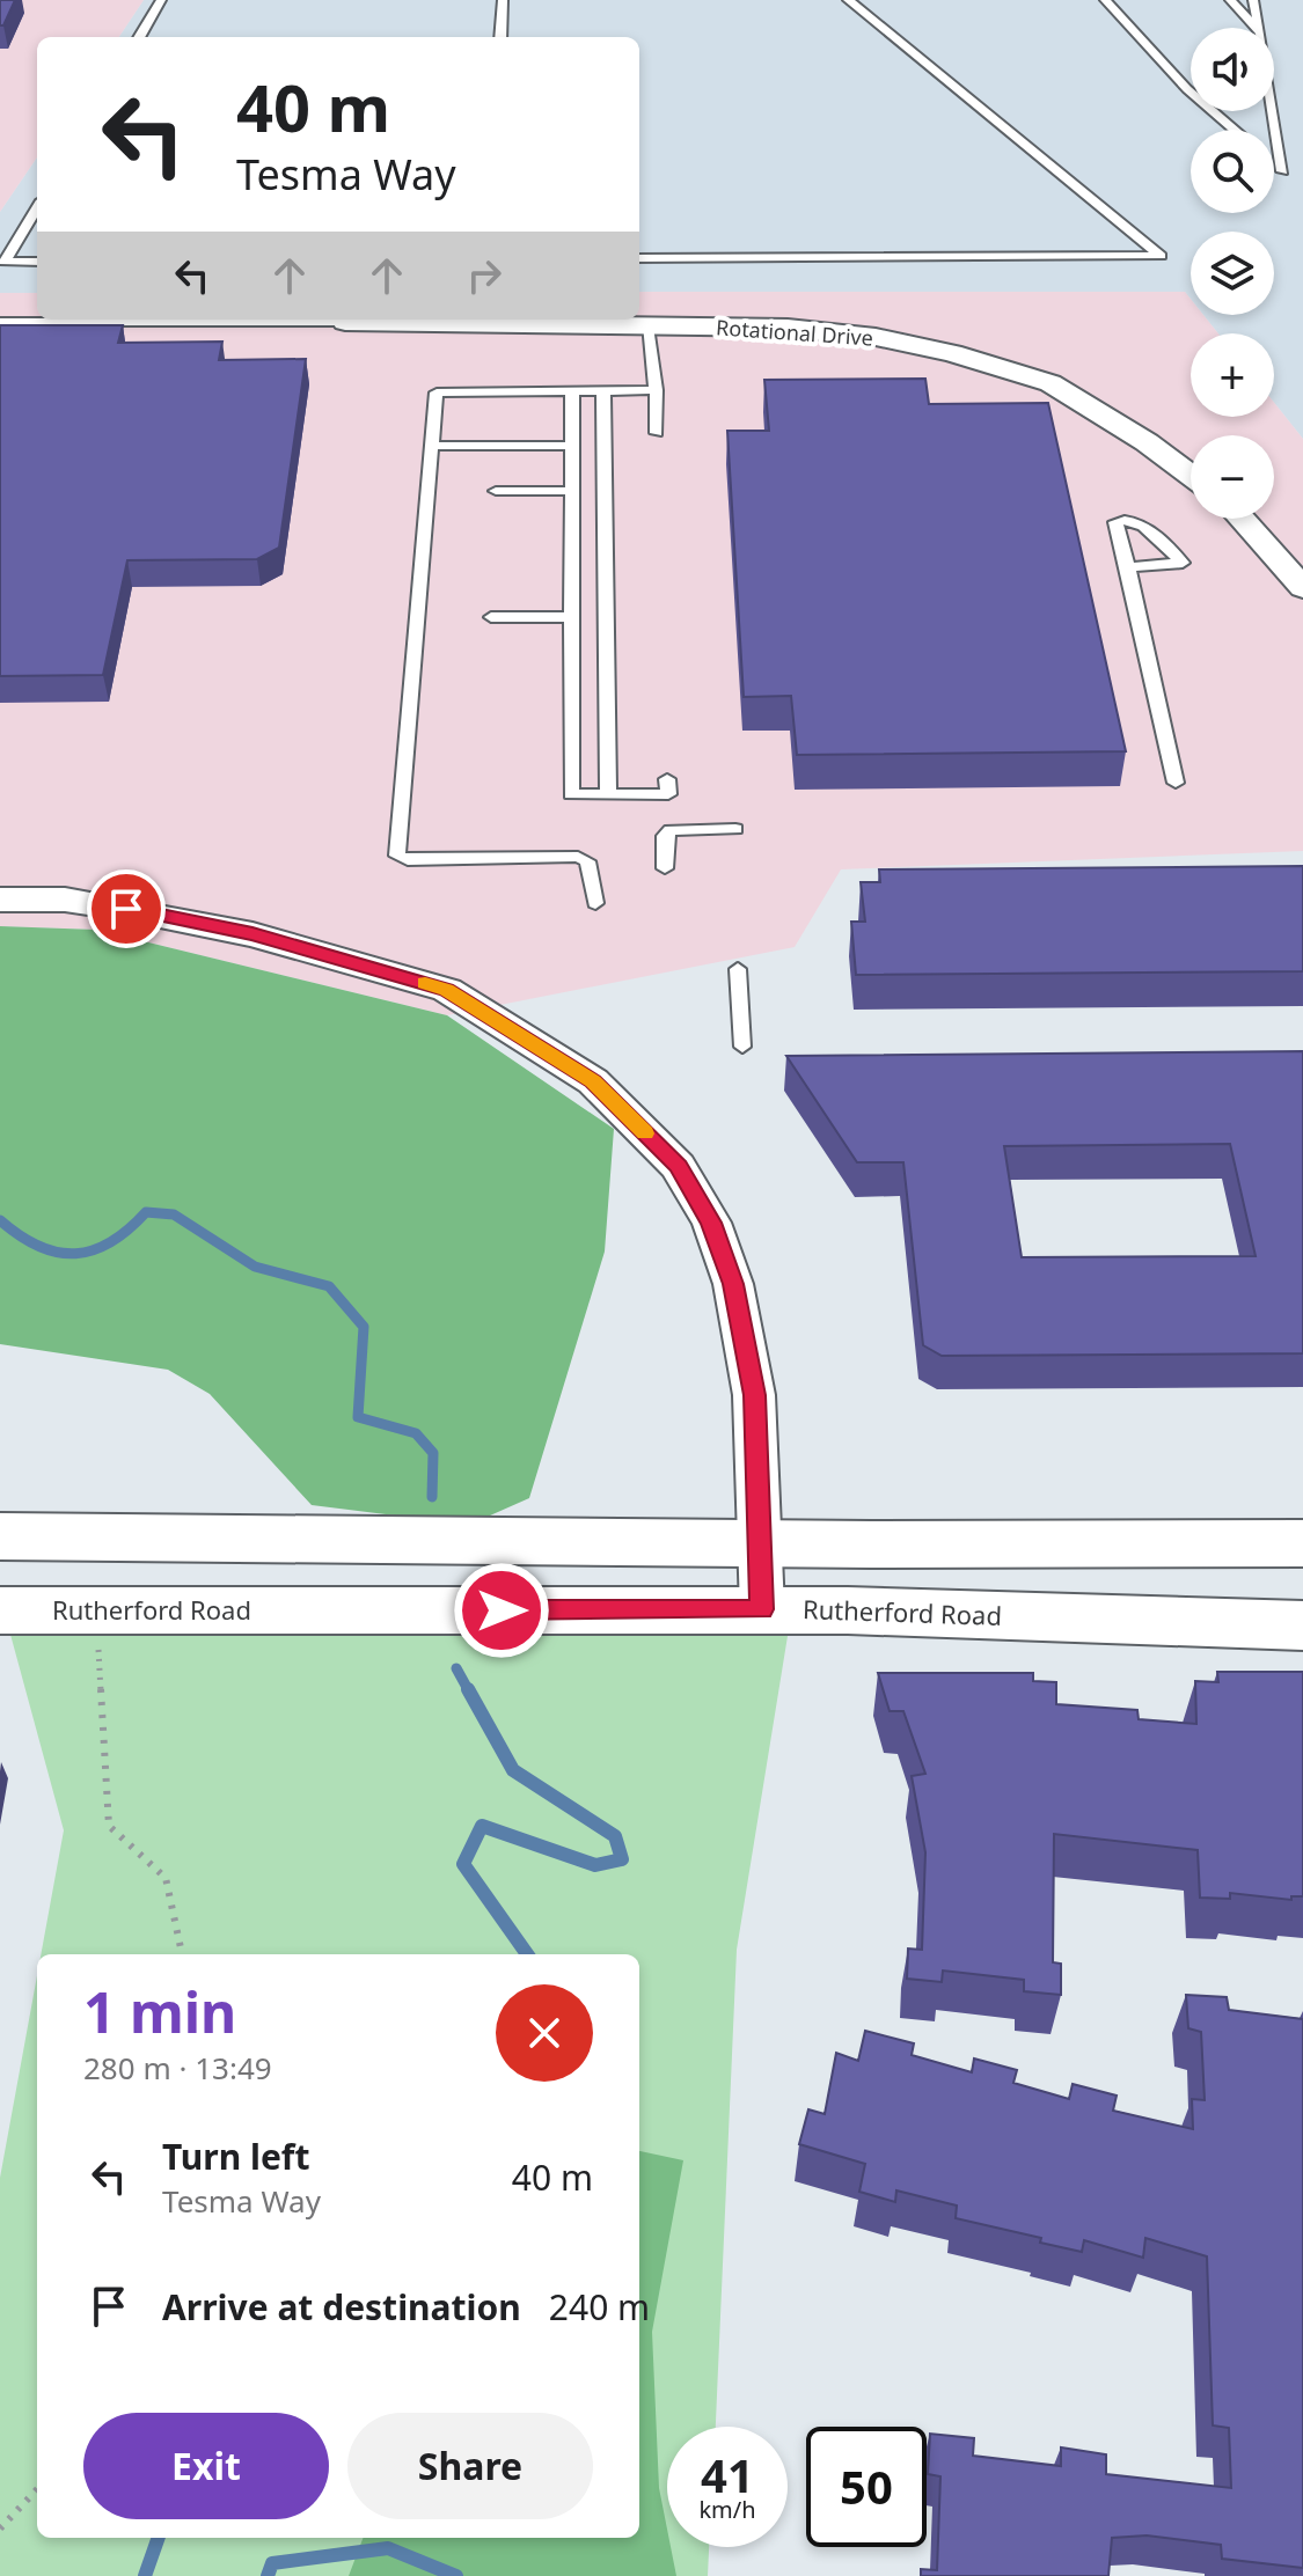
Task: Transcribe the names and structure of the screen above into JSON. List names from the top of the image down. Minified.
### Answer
{"streets":{"main road":["Rutherford Road"],"street":["Rotational Drive"]},"page":{"map_buttons":["+","−"],"turn":["40 m","Tesma Way"],"heading":["1 min","280 m · 13:49"],"list":[{"name":"Turn left","note":"Tesma Way","value":"40 m"},{"name":"Arrive at destination","value":"240 m"}],"buttons":["Exit","Share"],"speed":"41 km/h","limit":"50"}}
